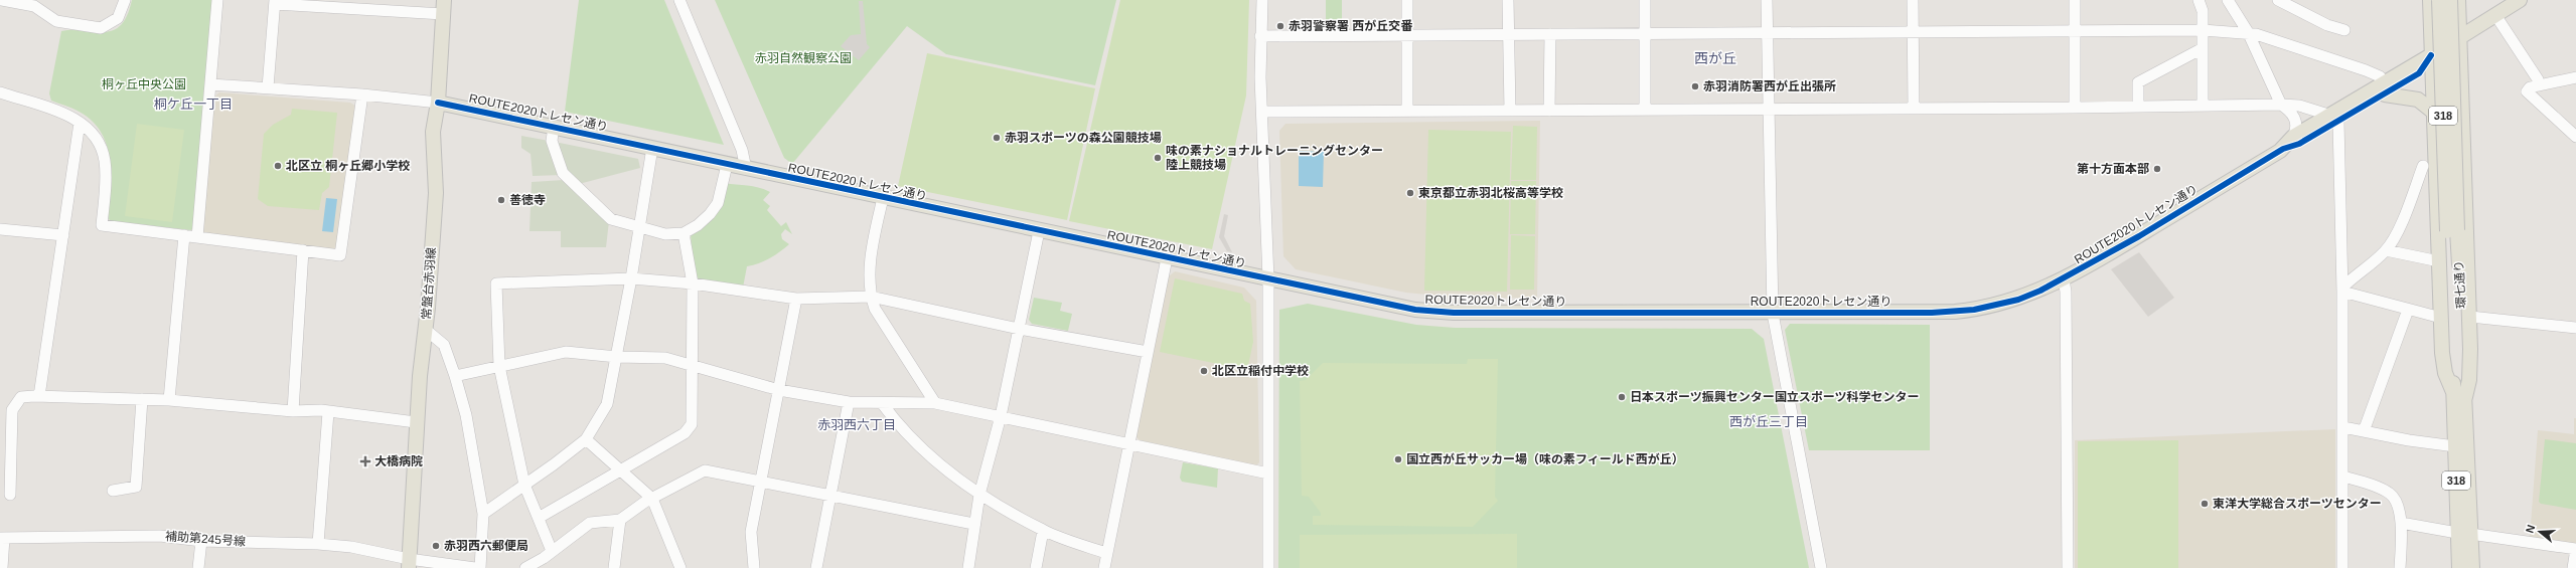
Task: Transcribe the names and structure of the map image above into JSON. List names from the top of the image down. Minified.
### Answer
{"streets":{"main road":["ROUTE2020トレセン通り","318","常盤台赤羽線","環七通り"],"street":["補助第245号線"]},"crossings":[["ROUTE2020トレセン通り","常盤台赤羽線"],["常盤台赤羽線","補助第245号線"]],"districts":["西が丘","桐ケ丘一丁目","西が丘三丁目","赤羽西六丁目"],"parks":["赤羽自然観察公園","桐ヶ丘中央公園"],"places":{"other":["赤羽警察署 西が丘交番","赤羽消防署西が丘出張所","赤羽スポーツの森公園競技場","味の素ナショナルトレーニングセンター 陸上競技場","北区立 桐ヶ丘郷小学校","第十方面本部","東京都立赤羽北桜高等学校","善徳寺","北区立稲付中学校","日本スポーツ振興センター国立スポーツ科学センター","国立西が丘サッカー場（味の素フィールド西が丘）","東洋大学総合スポーツセンター","赤羽西六郵便局"],"health":["大橋病院"]},"north":"left"}
